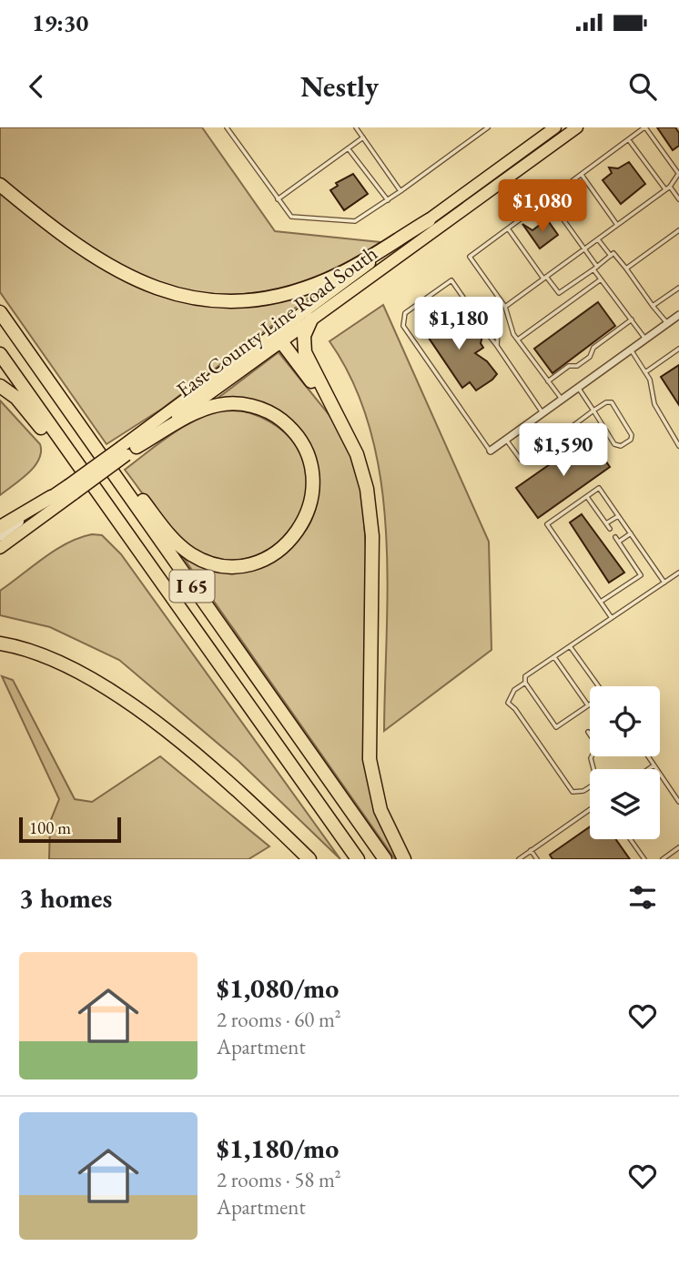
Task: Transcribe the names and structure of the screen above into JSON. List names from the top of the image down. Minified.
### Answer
{"streets":{"highway":["I 65"],"main road":["East County Line Road South"]},"scale_bar":"100 m","page":{"status":"19:30","header":"Nestly","price":["$1,080","$1,180","$1,590"],"scale":"100 m","heading":"3 homes","list":[{"name":"$1,080/mo","note":"2 rooms · 60 m² · Apartment"},{"name":"$1,180/mo","note":"2 rooms · 58 m² · Apartment"}]}}
